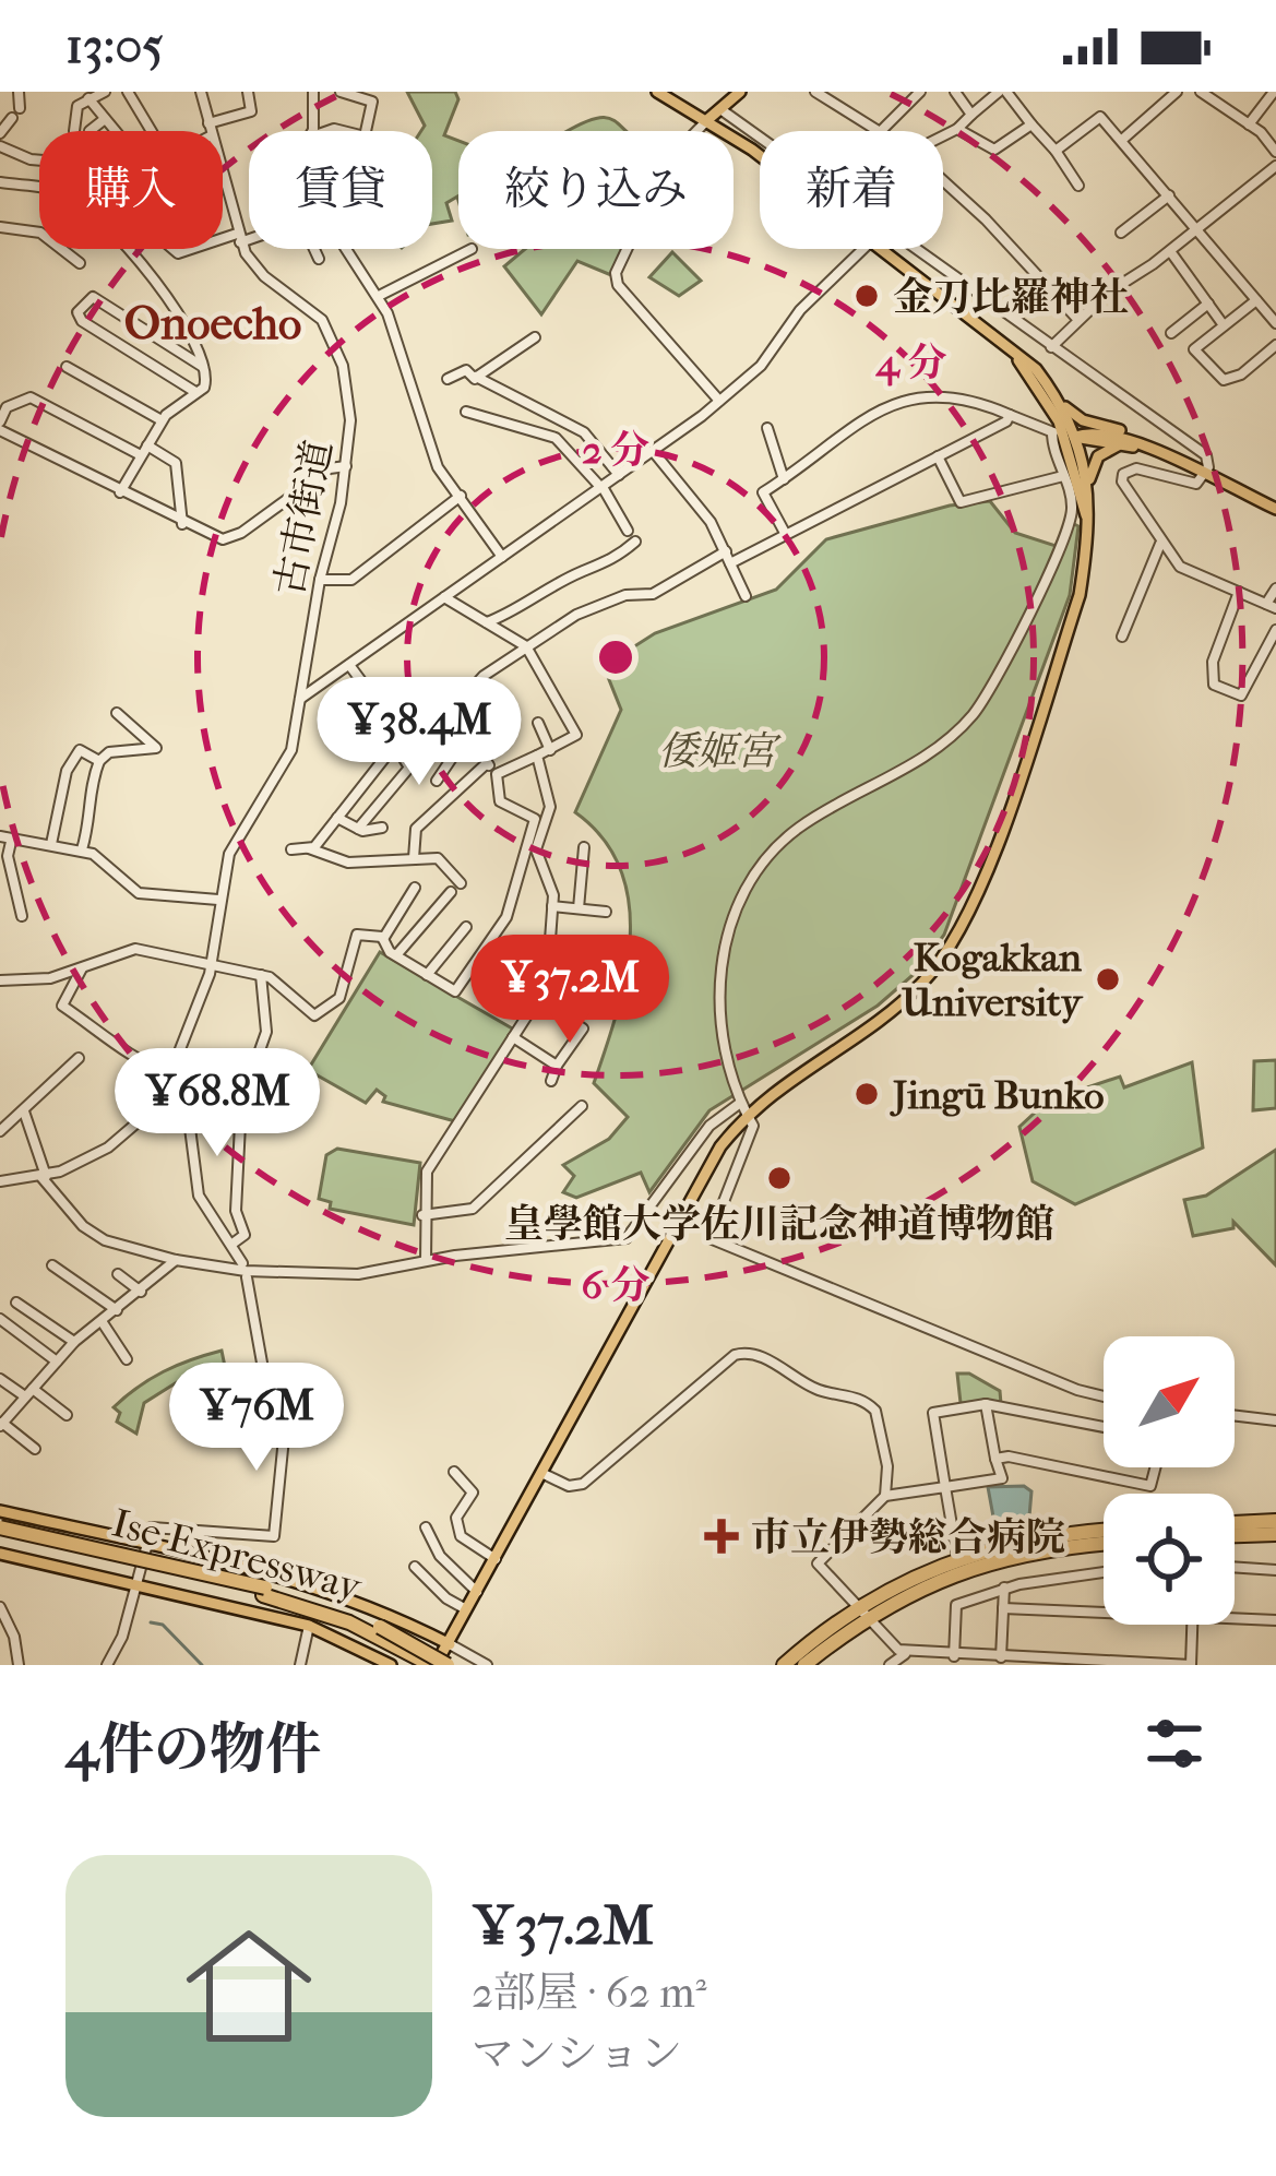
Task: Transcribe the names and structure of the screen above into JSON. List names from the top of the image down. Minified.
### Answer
{"streets":{"highway":["Ise Expressway"],"street":["古市街道"]},"districts":["Onoecho"],"parks":["倭姬宮"],"places":{"other":["金刀比羅神社","Kogakkan University","Jingū Bunko","皇學館大学佐川記念神道博物館"],"health":["市立伊勢総合病院"]},"north":"top right","page":{"status":"13:05","chip":["購入","賃貸","絞り込み","新着"],"price":["¥38.4M","¥37.2M","¥68.8M","¥76M"],"heading":"4件の物件","list":[{"name":"¥37.2M","note":"2部屋 · 62 m² · マンション"}]},"rings":["4 分","2 分","6 分"]}
